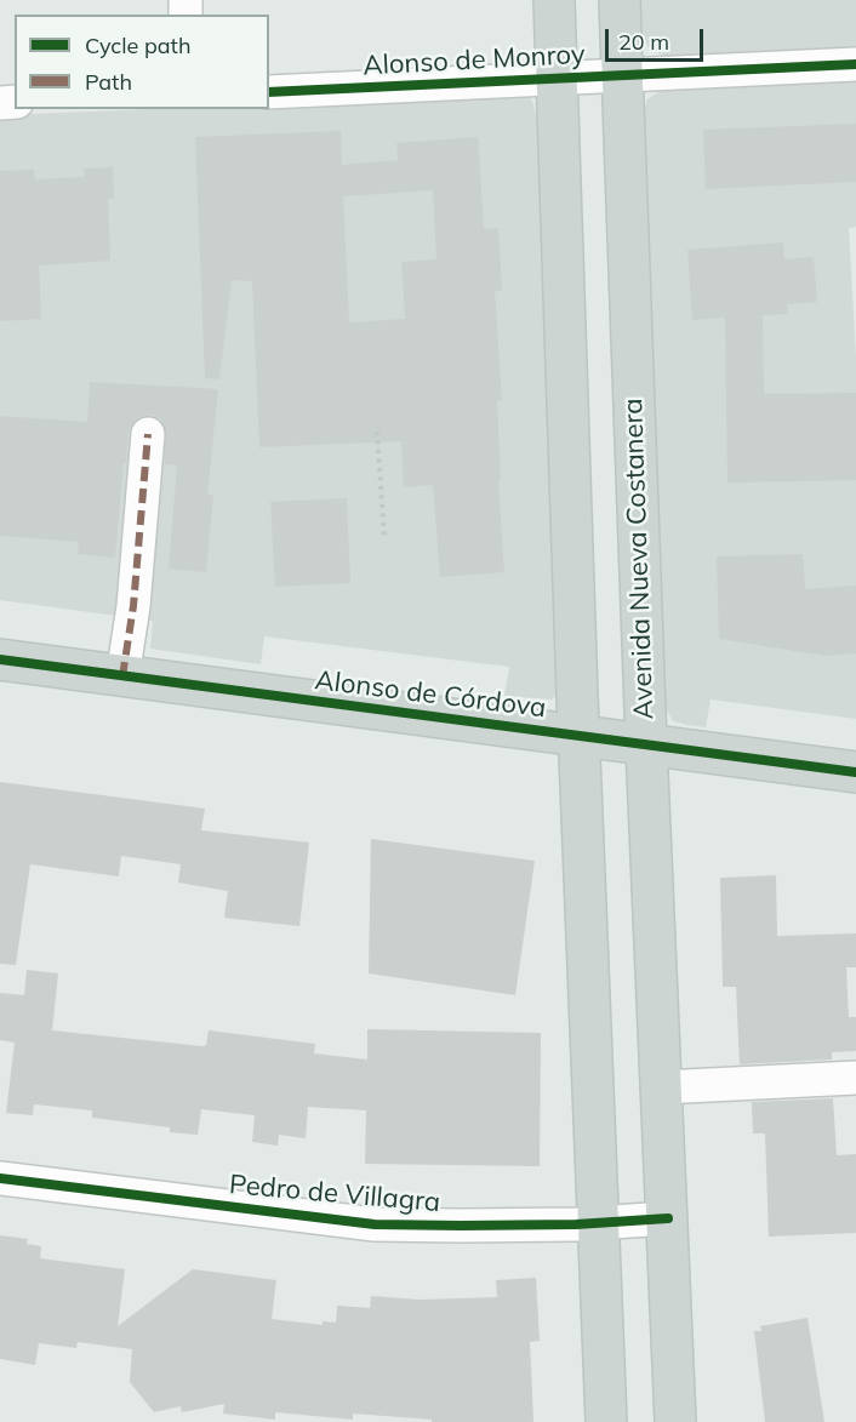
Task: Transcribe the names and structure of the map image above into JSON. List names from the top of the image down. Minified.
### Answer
{"streets":{"main road":["Avenida Nueva Costanera","Alonso de Córdova"],"street":["Alonso de Monroy","Pedro de Villagra"]},"crossings":[["Alonso de Monroy","Avenida Nueva Costanera"],["Avenida Nueva Costanera","Alonso de Córdova"],["Avenida Nueva Costanera","Pedro de Villagra"]],"legend":["Cycle path","Path"],"scale_bar":"20 m"}
